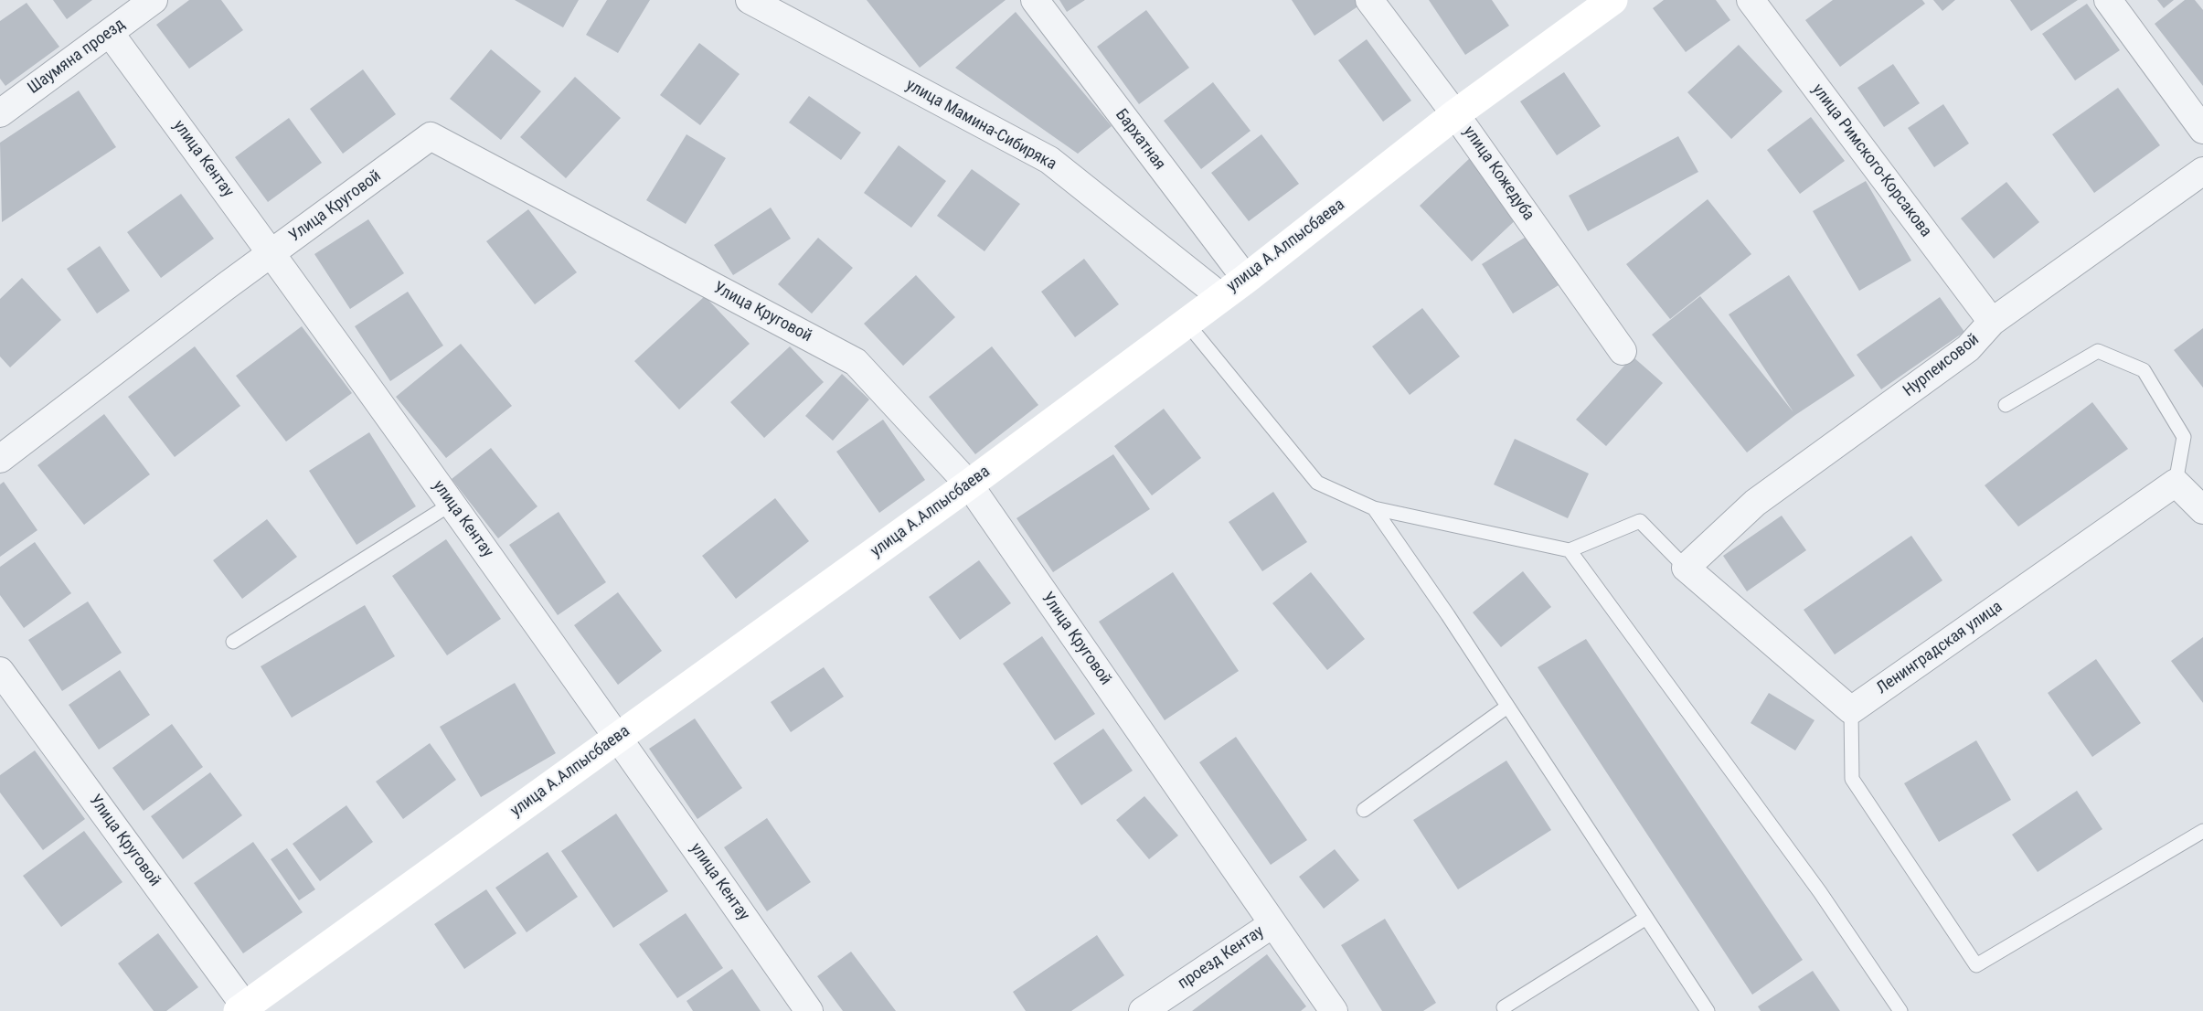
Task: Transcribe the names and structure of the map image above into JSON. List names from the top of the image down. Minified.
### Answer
{"streets":{"street":["Шаумяна проезд","улица Мамина-Сибиряка","Бархатная","улица Кентау","улица Римского-Корсакова","улица Кожедуба","Улица Круговой","улица А.Алпысбаева","Нурпеисовой","Ленинградская улица","проезд Кентау"]},"crossings":[["Шаумяна проезд","улица Кентау"],["улица Мамина-Сибиряка","улица А.Алпысбаева"],["Бархатная","улица А.Алпысбаева"],["улица Кентау","Улица Круговой"],["улица Кентау","улица А.Алпысбаева"],["улица Римского-Корсакова","Нурпеисовой"],["улица Кожедуба","улица А.Алпысбаева"],["Улица Круговой","улица А.Алпысбаева"],["Улица Круговой","проезд Кентау"]]}
